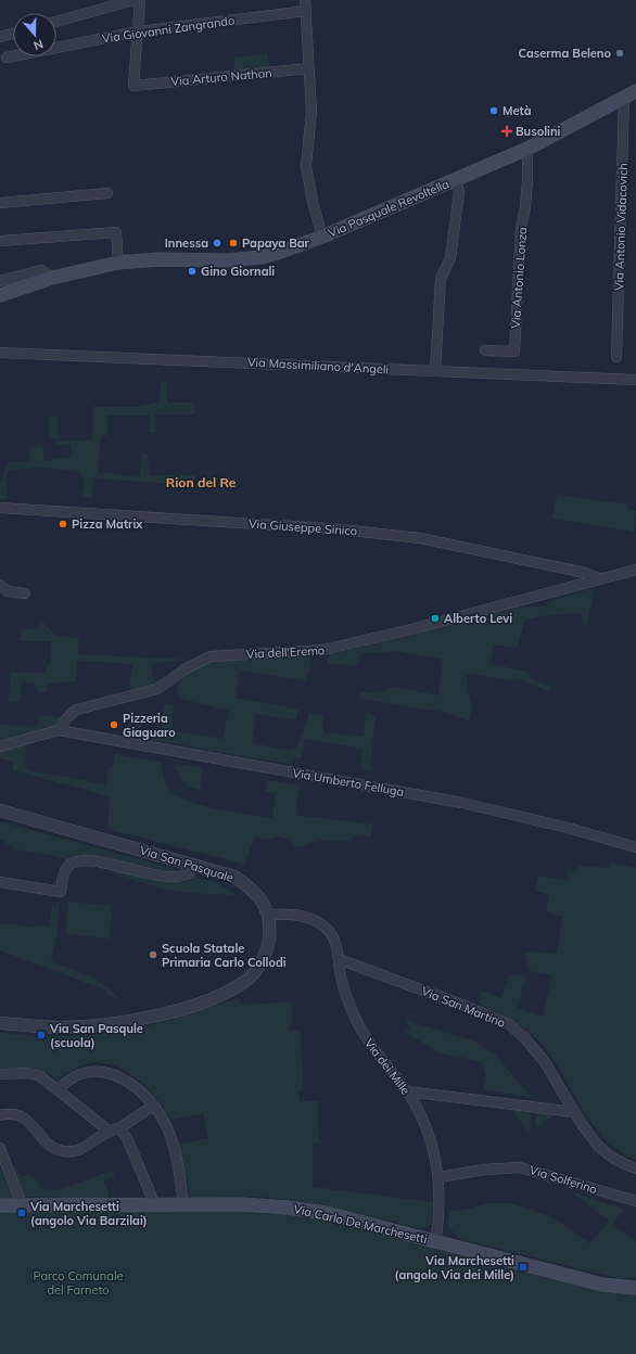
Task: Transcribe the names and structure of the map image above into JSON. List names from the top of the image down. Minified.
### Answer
{"streets":{"main road":["Via Pasquale Revoltella","Via Carlo De Marchesetti"],"street":["Via Giovanni Zangrando","Via Arturo Nathan","Via Antonio Vidacovich","Via Antonio Lonza","Via Massimiliano d'Angeli","Via Giuseppe Sinico","Via dell'Eremo","Via Umberto Felluga","Via San Pasquale","Via San Martino","Via dei Mille","Via Solferino"]},"crossings":[["Via Giovanni Zangrando","Via Arturo Nathan"],["Via Pasquale Revoltella","Via Antonio Vidacovich"],["Via Pasquale Revoltella","Via Antonio Lonza"],["Via Giuseppe Sinico","Via dell'Eremo"],["Via dell'Eremo","Via Umberto Felluga"],["Via San Pasquale","Via dei Mille"],["Via San Martino","Via dei Mille"],["Via dei Mille","Via Solferino"],["Via dei Mille","Via Carlo De Marchesetti"]],"districts":["Rion del Re"],"parks":["Parco Comunale del Farneto"],"places":{"other":["Caserma Beleno","Metà","Innessa","Papaya Bar","Gino Giornali","Pizza Matrix","Alberto Levi","Pizzeria Giaguaro","Scuola Statale Primaria Carlo Collodi"],"health":["Busolini"],"transit":["Via San Pasqule (scuola)","Via Marchesetti (angolo Via Barzilai)","Via Marchesetti (angolo Via dei Mille)"]},"north":"bottom"}
